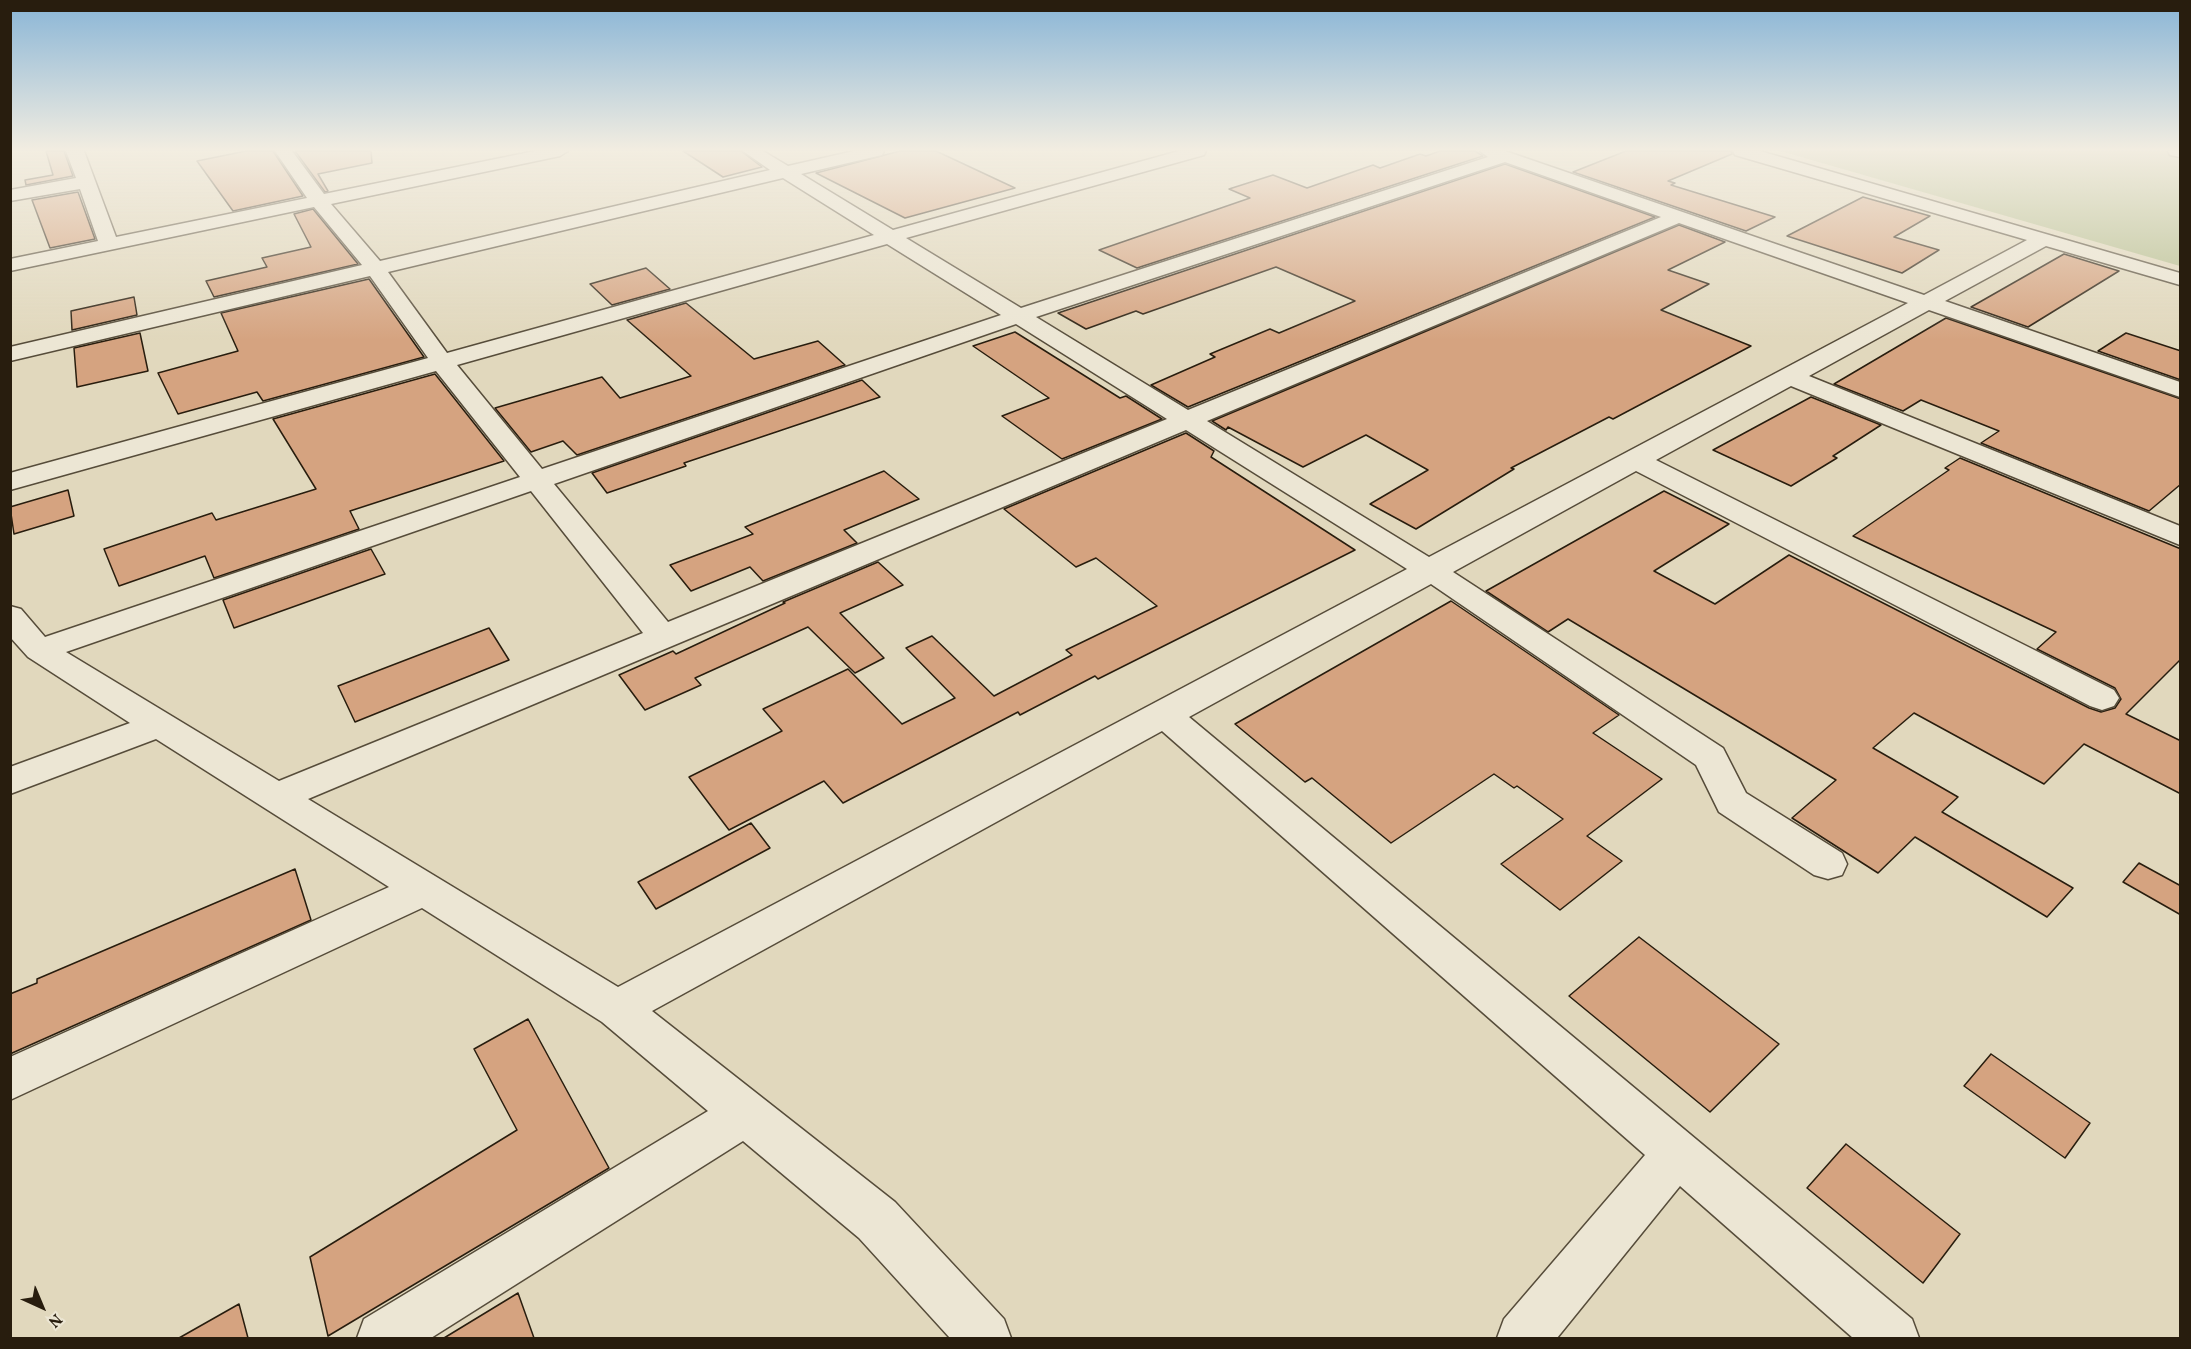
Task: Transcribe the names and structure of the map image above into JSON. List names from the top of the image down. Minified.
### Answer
{"north":"bottom right"}
